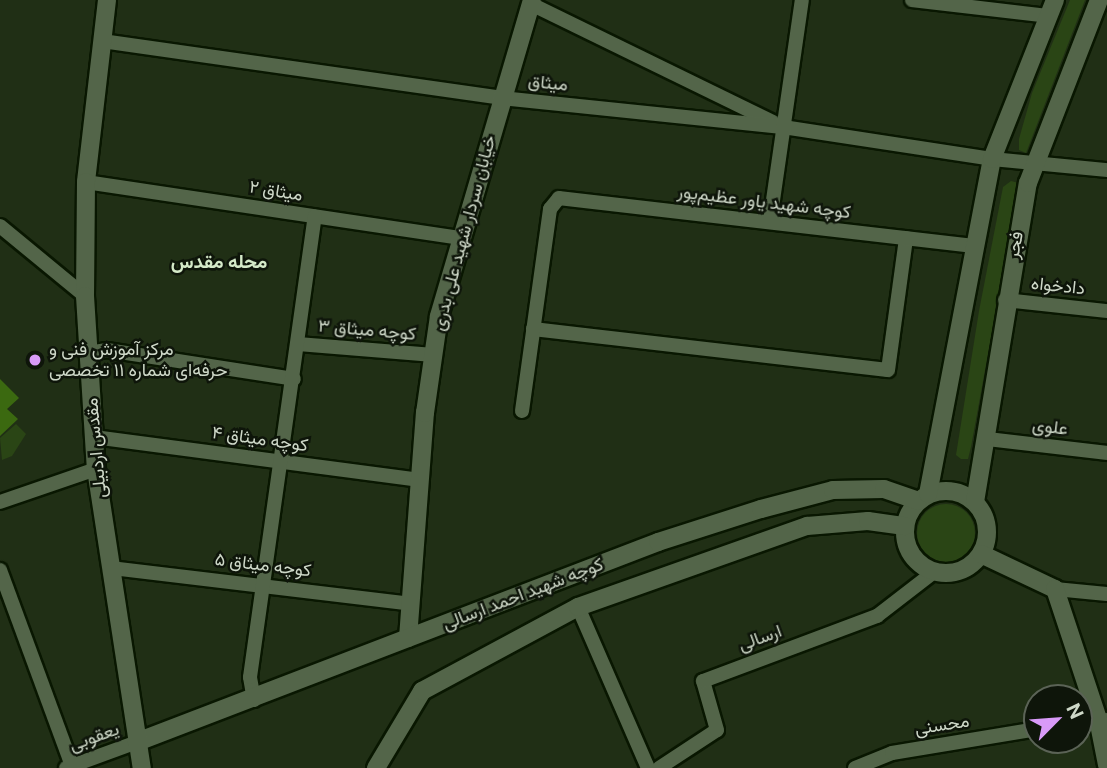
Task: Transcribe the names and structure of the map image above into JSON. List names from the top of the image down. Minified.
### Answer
{"streets":{"street":["میثاق","میثاق ۲","کوچه شهید یاور عظیم‌پور","خیابان سردار شهید علی بدری","فجر","دادخواه","کوچه میثاق ۳","علوی","کوچه میثاق ۴","مقدس اردبیلی","کوچه میثاق ۵","کوچه شهید احمد ارسالی","ارسالی","محسنی","یعقوبی"]},"crossings":[["میثاق","خیابان سردار شهید علی بدری"],["میثاق","فجر"],["میثاق","مقدس اردبیلی"],["میثاق ۲","خیابان سردار شهید علی بدری"],["میثاق ۲","مقدس اردبیلی"],["خیابان سردار شهید علی بدری","کوچه میثاق ۳"],["خیابان سردار شهید علی بدری","کوچه میثاق ۴"],["خیابان سردار شهید علی بدری","کوچه میثاق ۵"],["خیابان سردار شهید علی بدری","کوچه شهید احمد ارسالی"],["فجر","دادخواه"],["فجر","علوی"],["فجر","کوچه شهید احمد ارسالی"],["فجر","ارسالی"],["کوچه میثاق ۴","مقدس اردبیلی"],["مقدس اردبیلی","کوچه میثاق ۵"],["مقدس اردبیلی","کوچه شهید احمد ارسالی"],["مقدس اردبیلی","یعقوبی"],["کوچه شهید احمد ارسالی","ارسالی"],["کوچه شهید احمد ارسالی","یعقوبی"]],"districts":["محله مقدس"],"places":["مرکز آموزش فنی و حرفه‌ای شماره ۱۱ تخصصی"],"north":"top right"}
